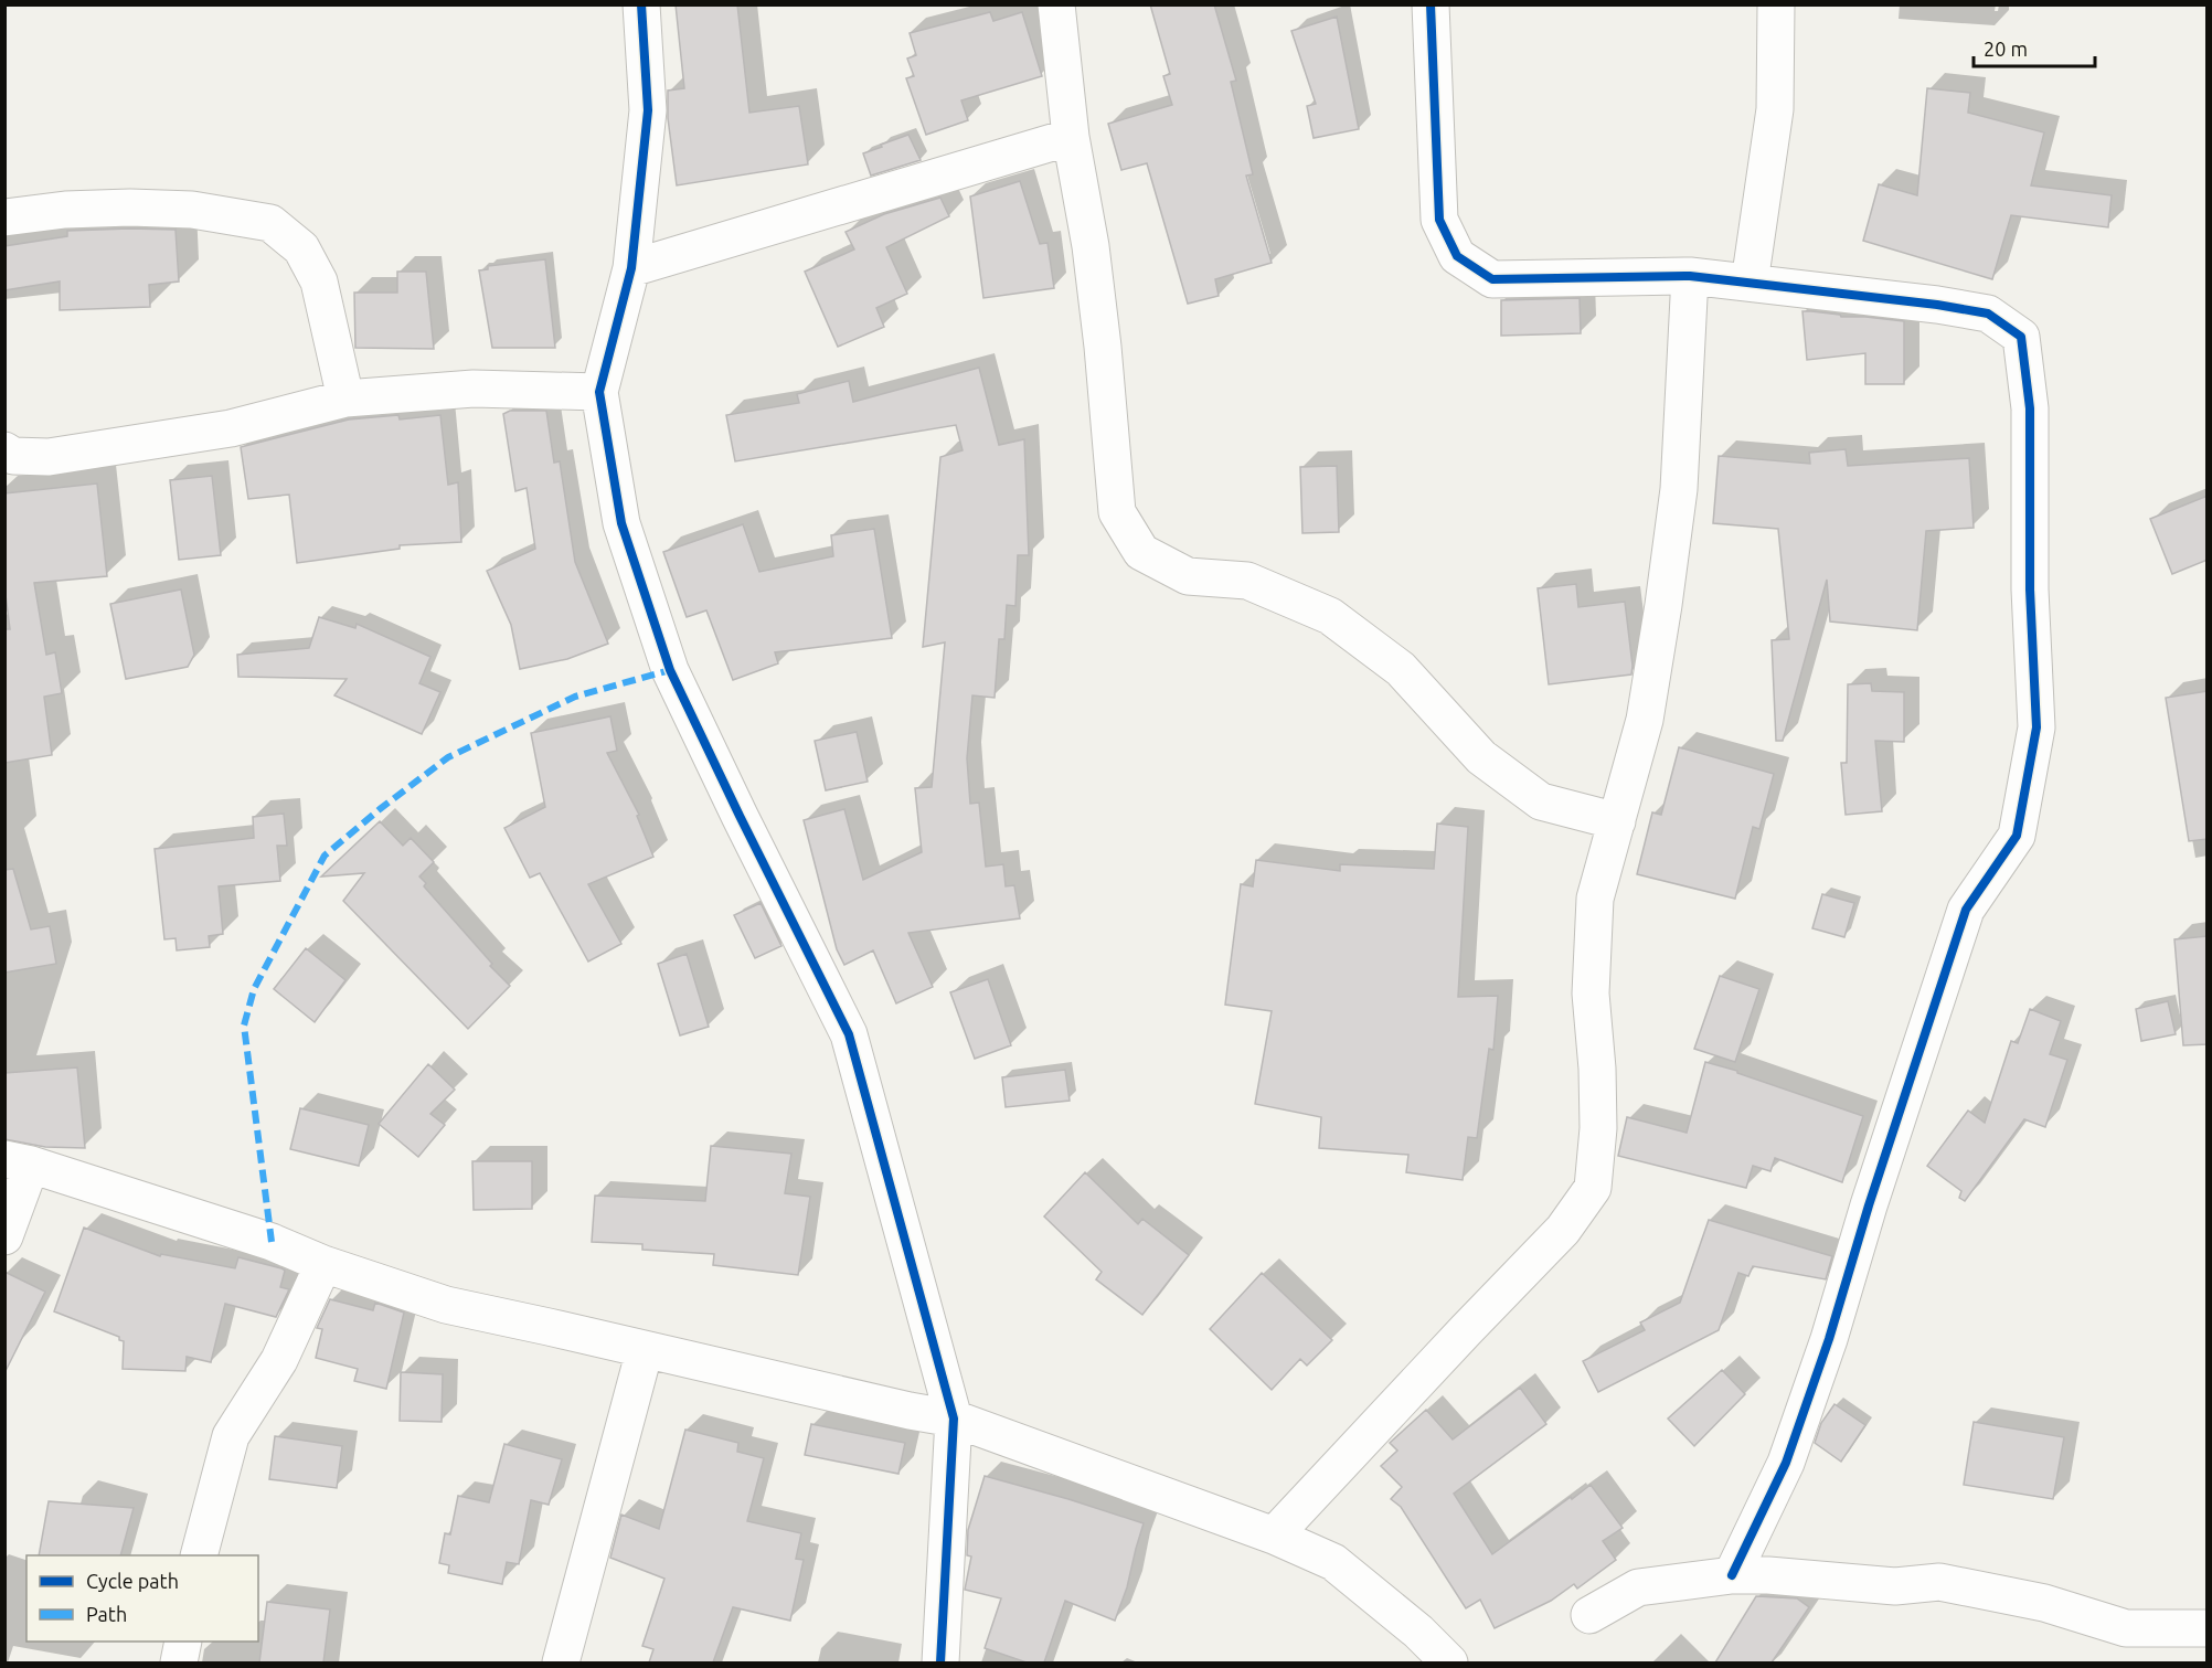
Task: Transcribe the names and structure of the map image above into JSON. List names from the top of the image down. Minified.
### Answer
{"legend":["Cycle path","Path"],"scale_bar":"20 m"}
